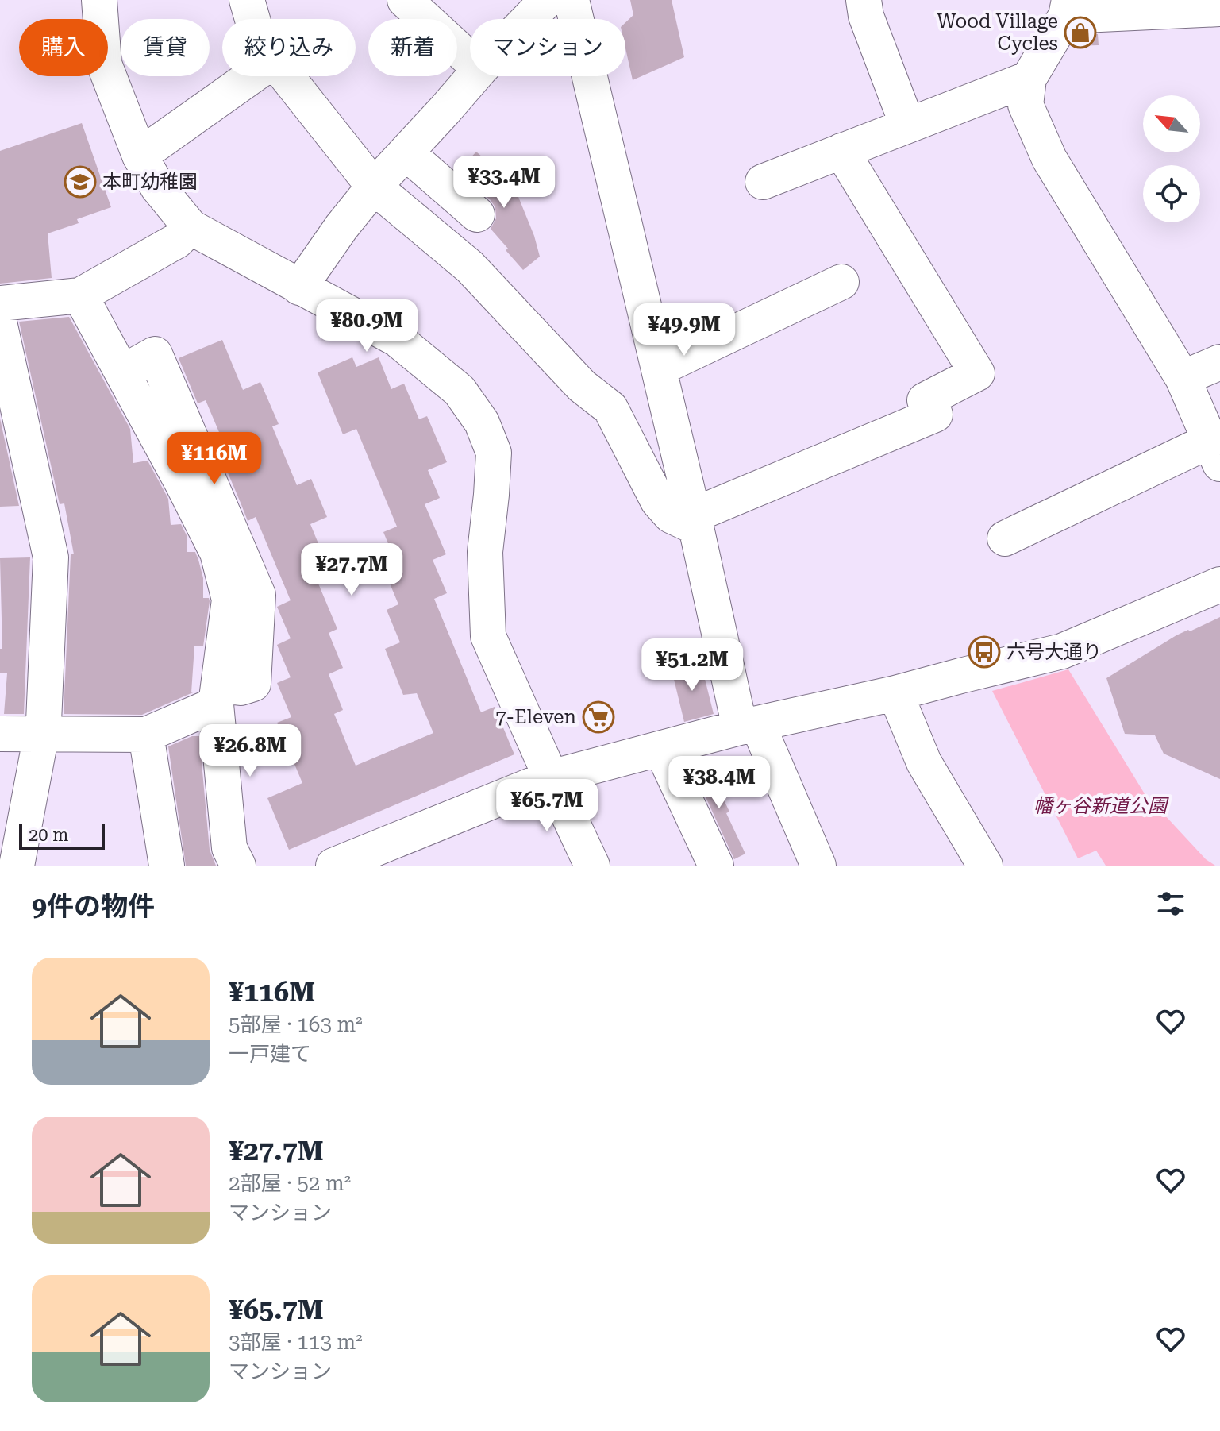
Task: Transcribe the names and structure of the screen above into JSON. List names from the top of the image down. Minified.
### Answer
{"parks":["幡ヶ谷新道公園"],"places":{"shop":["Wood Village Cycles"],"school or university":["本町幼稚園"],"bus stop":["六号大通り"],"supermarket":["7-Eleven"]},"scale_bar":"20 m","north":"top left","page":{"chip":["購入","賃貸","絞り込み","新着","マンション"],"price":["¥33.4M","¥80.9M","¥49.9M","¥116M","¥27.7M","¥51.2M","¥26.8M","¥38.4M","¥65.7M"],"scale":"20 m","heading":"9件の物件","list":[{"name":"¥116M","note":"5部屋 · 163 m² · 一戸建て"},{"name":"¥27.7M","note":"2部屋 · 52 m² · マンション"},{"name":"¥65.7M","note":"3部屋 · 113 m² · マンション"}]}}
